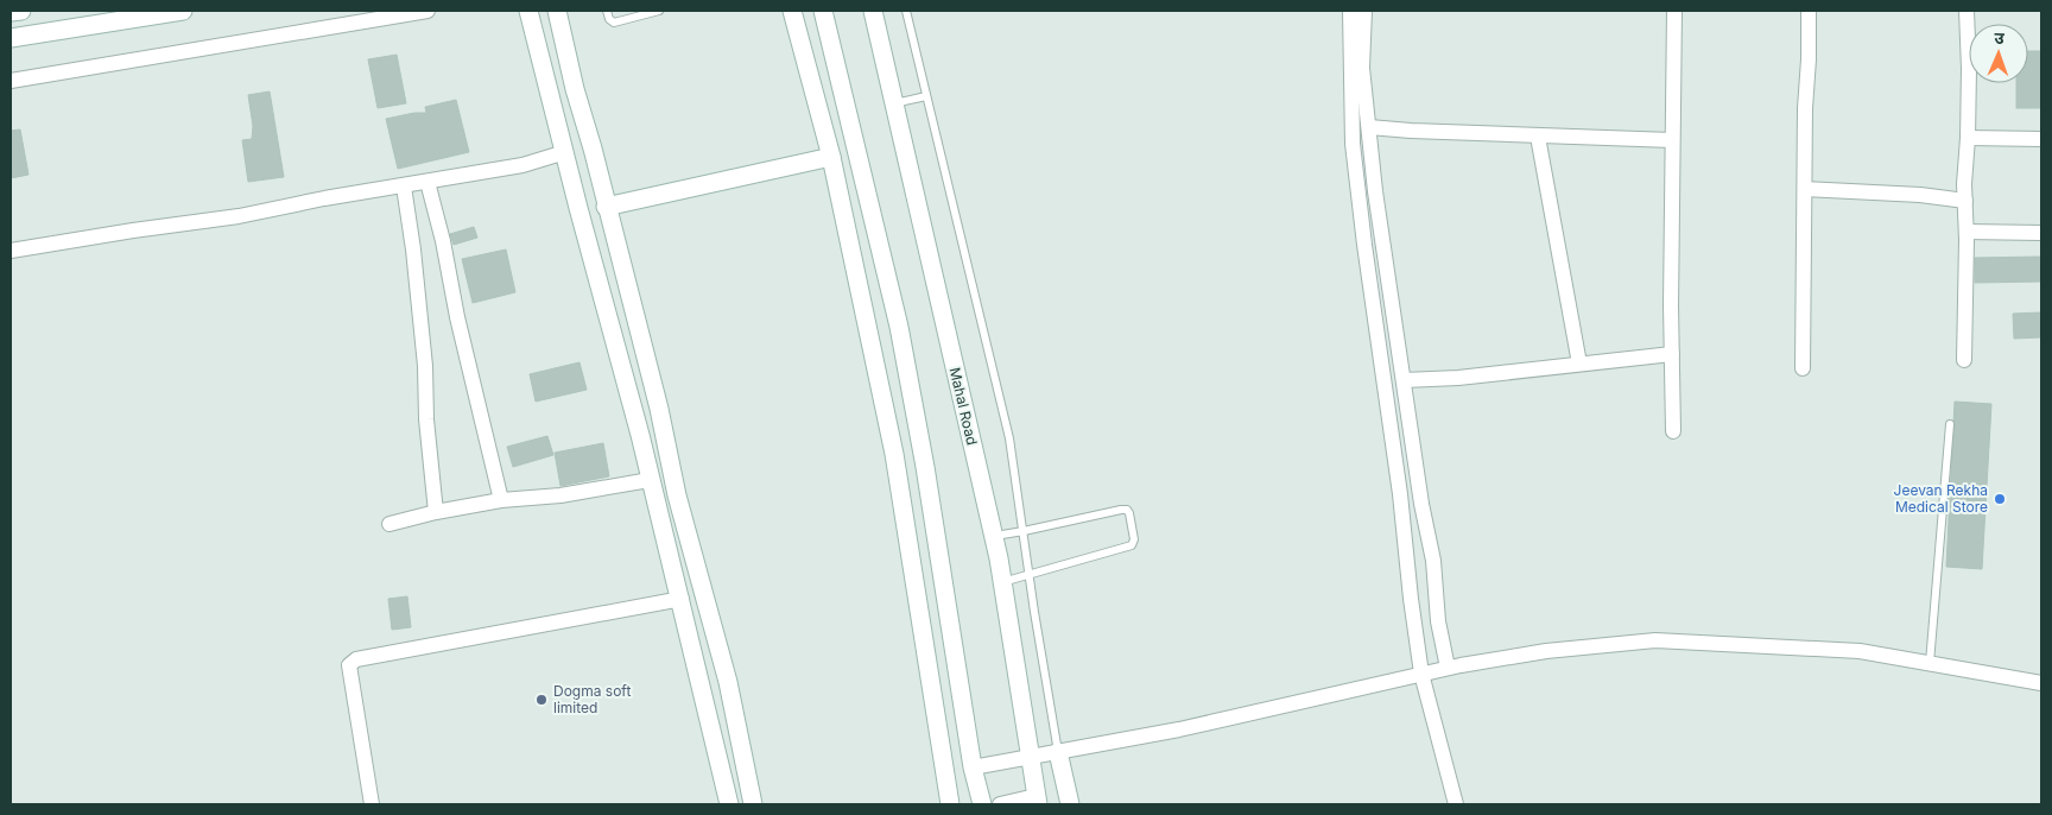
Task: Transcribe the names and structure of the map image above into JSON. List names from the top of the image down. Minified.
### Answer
{"streets":{"main road":["Mahal Road"]},"places":["Jeevan Rekha Medical Store","Dogma soft limited"],"north":"top"}
